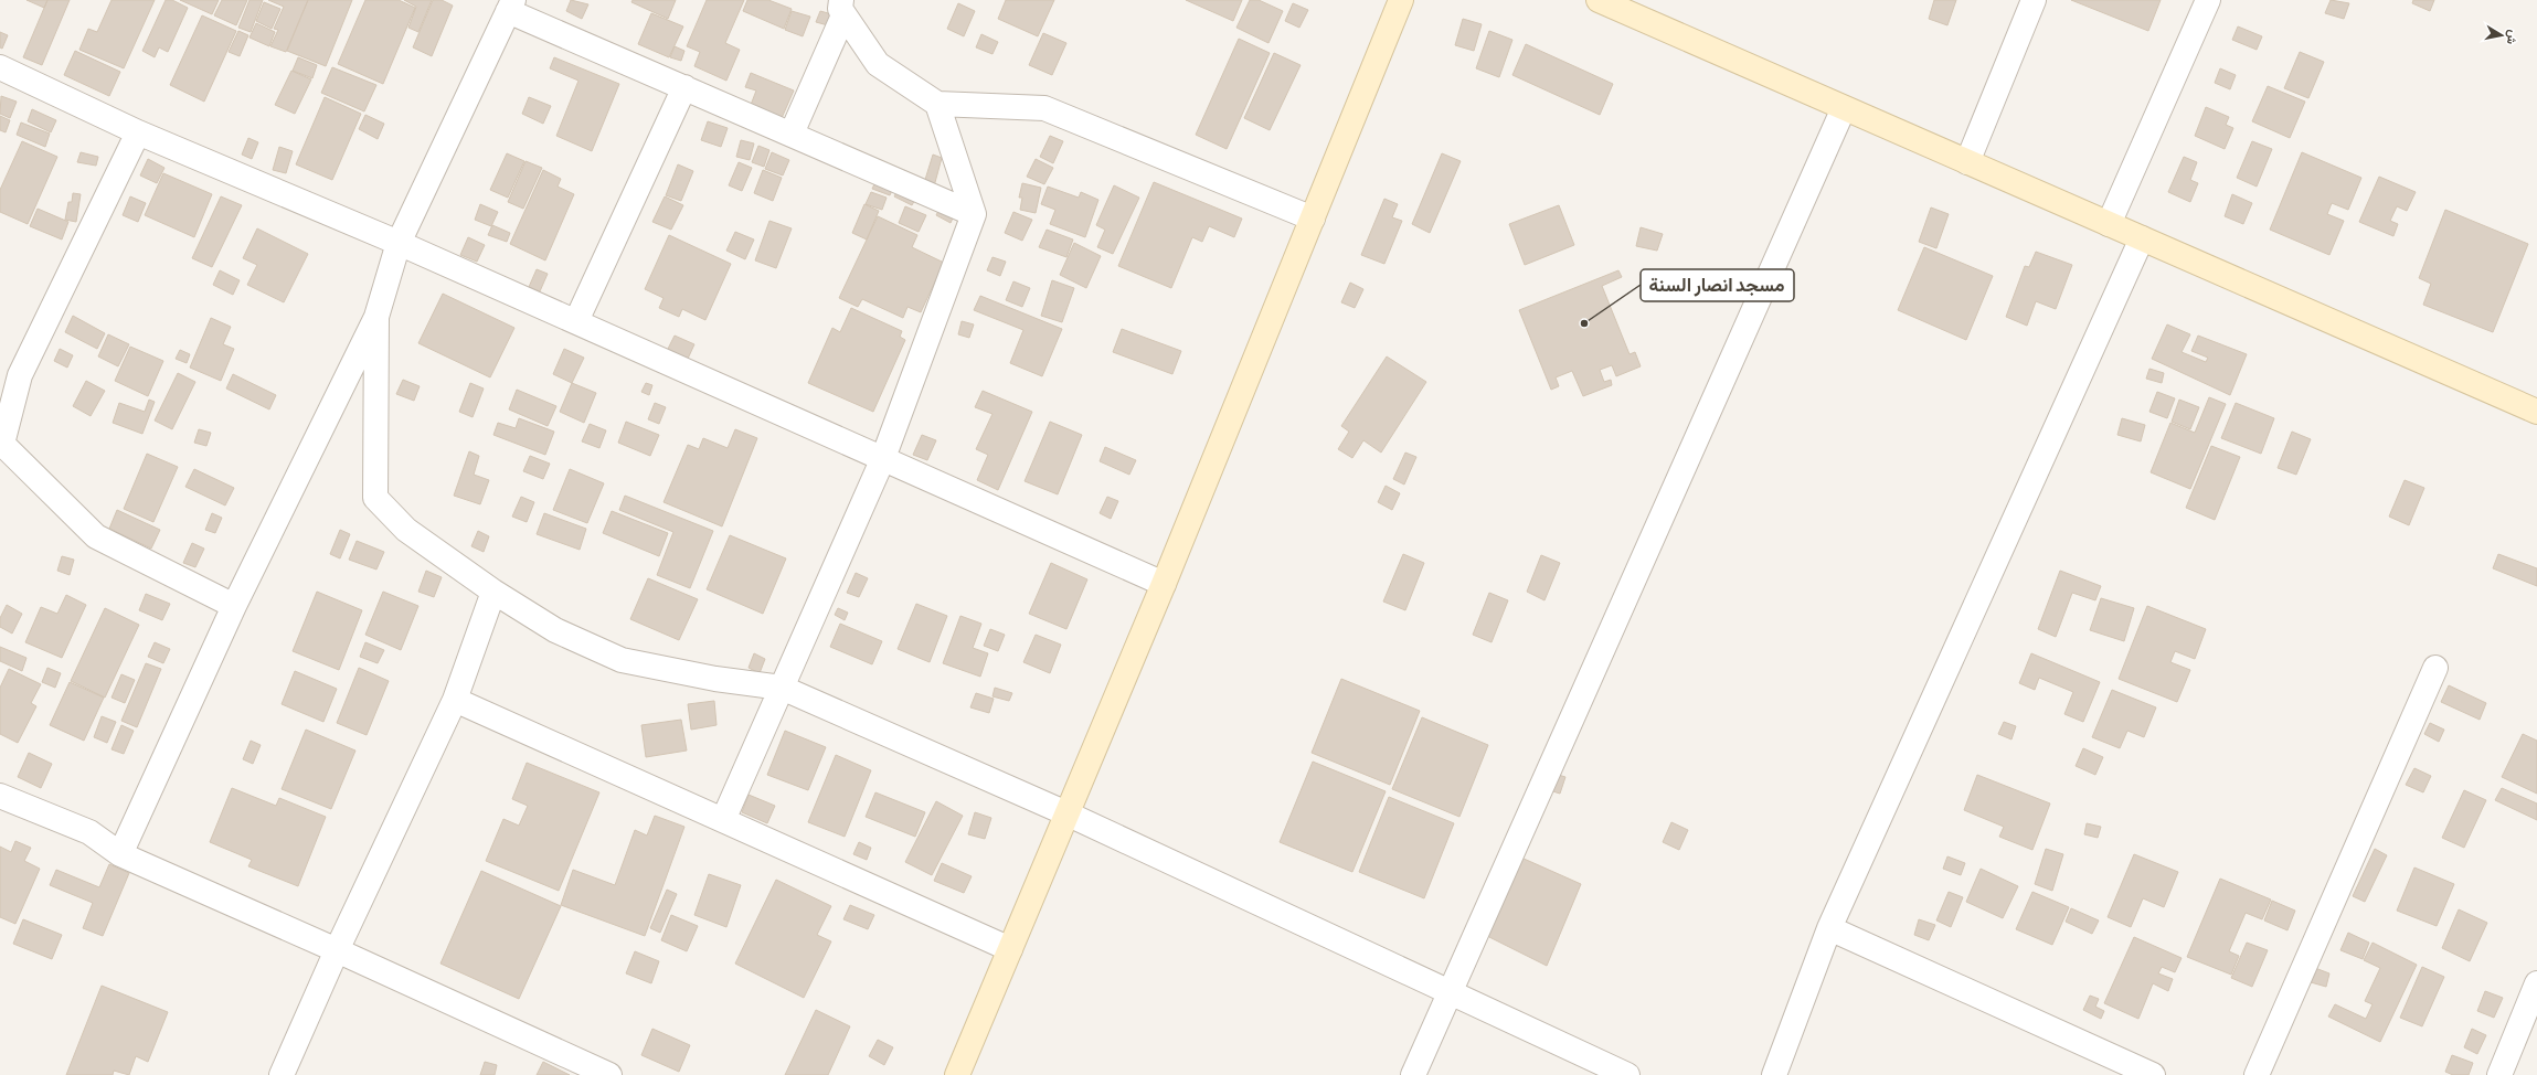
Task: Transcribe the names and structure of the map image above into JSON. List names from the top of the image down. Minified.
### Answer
{"places":["مسجد انصار السنة"],"north":"right"}
